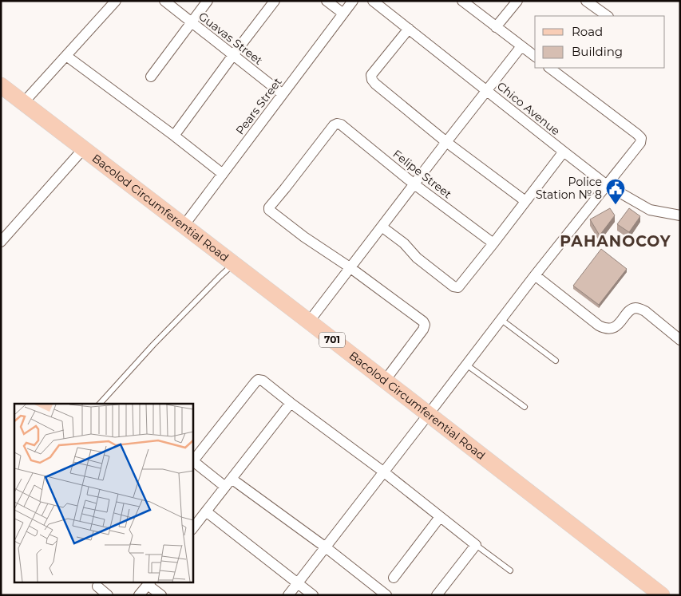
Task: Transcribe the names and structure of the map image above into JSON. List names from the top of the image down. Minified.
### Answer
{"streets":{"main road":["Bacolod Circumferential Road","701"],"street":["Guavas Street","Pears Street","Chico Avenue","Felipe Street"]},"crossings":[["Guavas Street","Pears Street"],["Pears Street","Bacolod Circumferential Road"]],"districts":["PAHANOCOY"],"places":{"public building":["Police Station № 8"]},"legend":["Road","Building"]}
